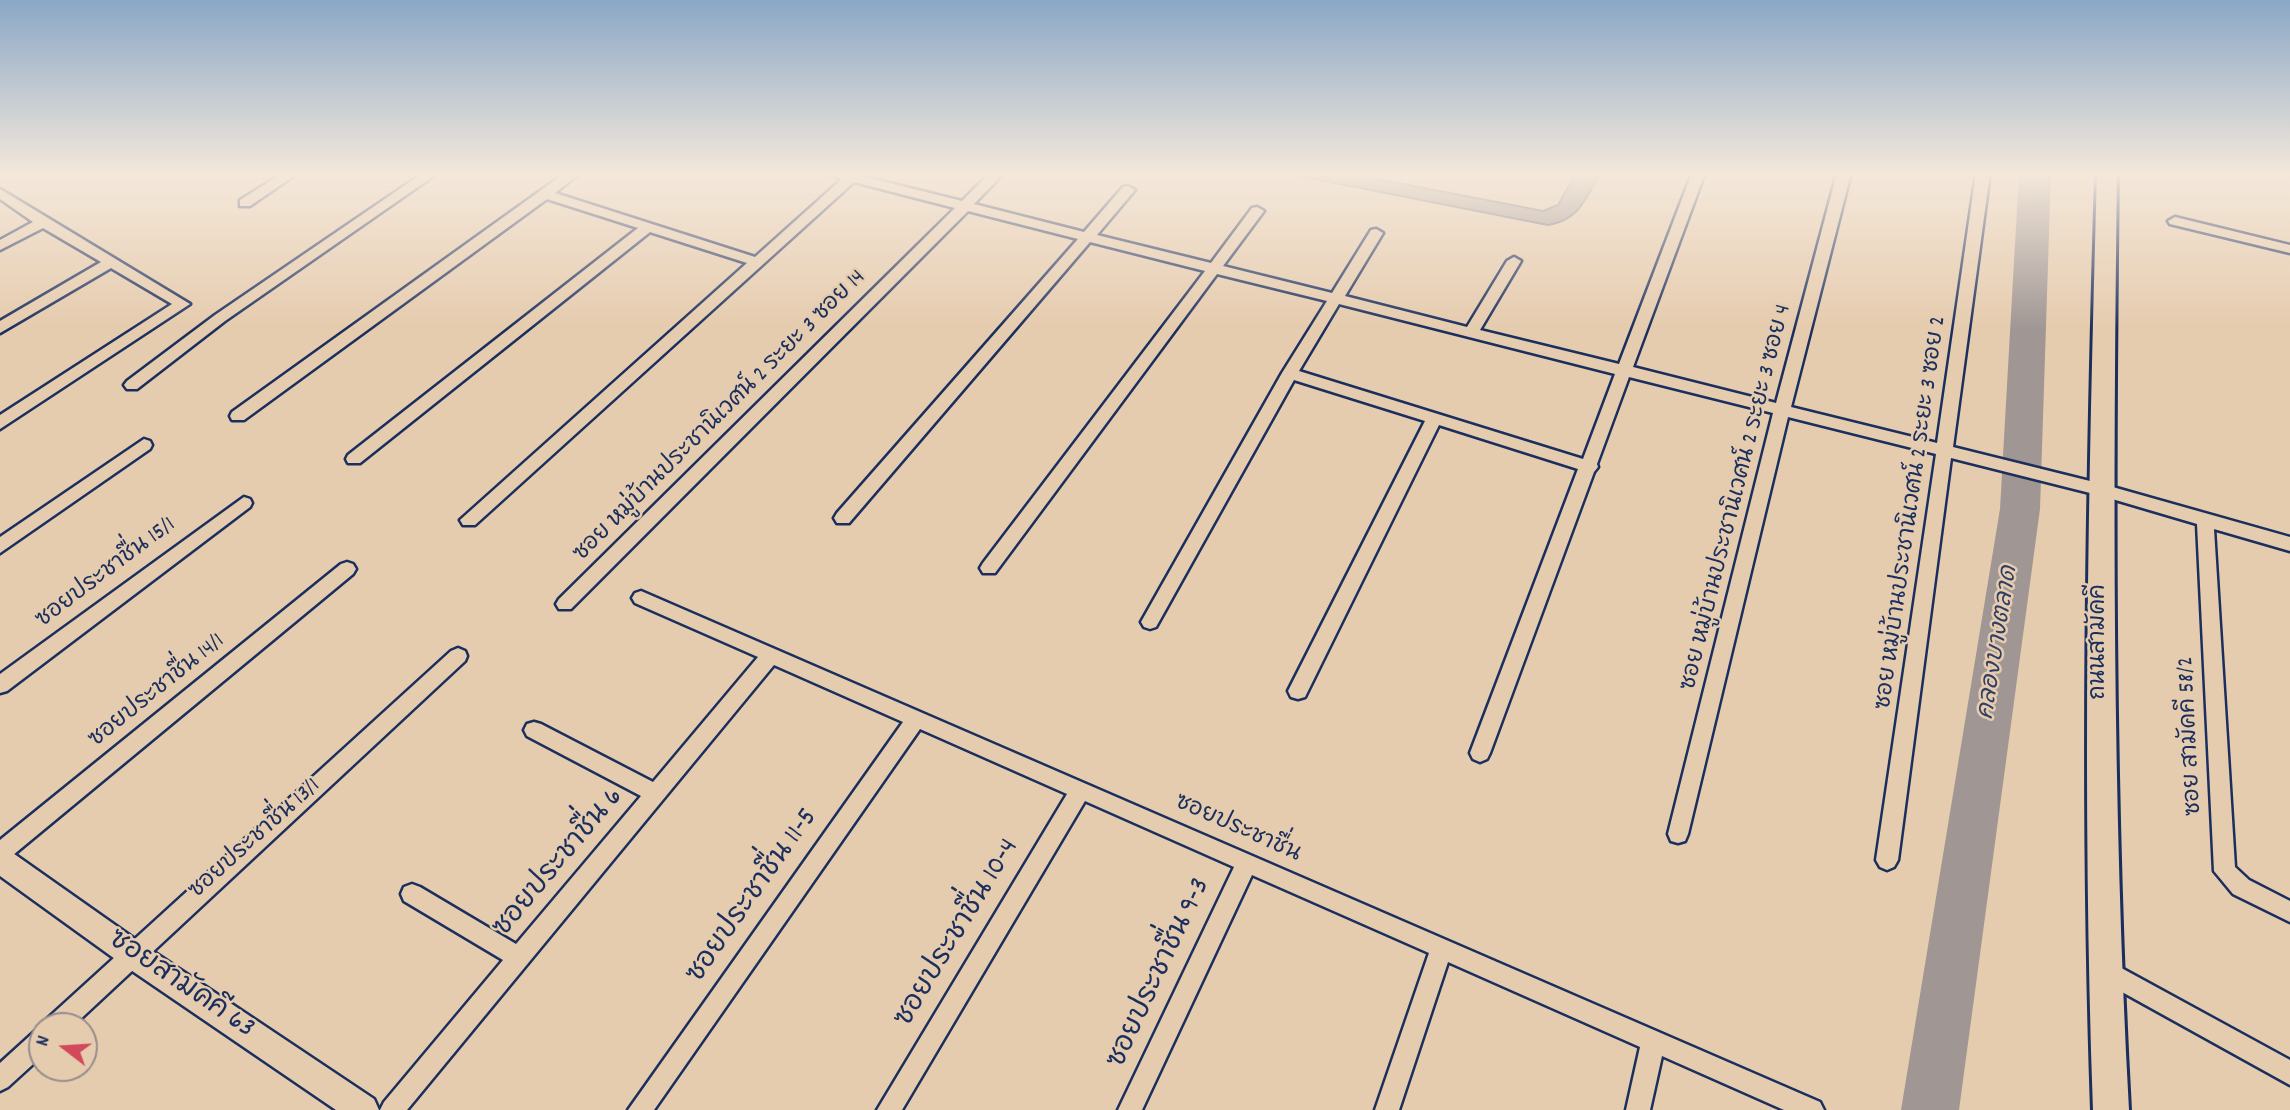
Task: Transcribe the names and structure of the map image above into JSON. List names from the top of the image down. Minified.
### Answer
{"streets":{"main road":["ถนนสามัคคี"],"street":["ซอย หมู่บ้านประชานิเวศน์ 2 ระยะ 3 ซอย 14","ซอย หมู่บ้านประชานิเวศน์ 2 ระยะ 3 ซอย 4","ซอย หมู่บ้านประชานิเวศน์ 2 ระยะ 3 ซอย 2","ซอยประชาชื่น 15/1","ซอยประชาชื่น 14/1","ซอย สามัคคี 58/2","ซอยประชาชื่น","ซอยประชาชื่น 13/1","ซอยประชาชื่น 6","ซอยประชาชื่น 11-5","ซอยประชาชื่น 10-4","ซอยประชาชื่น 9-3","ซอยสามัคคี 63"]},"crossings":[["ซอยประชาชื่น","ซอยประชาชื่น 6"],["ซอยประชาชื่น","ซอยประชาชื่น 11-5"],["ซอยประชาชื่น","ซอยประชาชื่น 10-4"],["ซอยประชาชื่น","ซอยประชาชื่น 9-3"],["ซอยประชาชื่น 13/1","ซอยสามัคคี 63"]],"water":["คลองบางตลาด"],"north":"left"}
